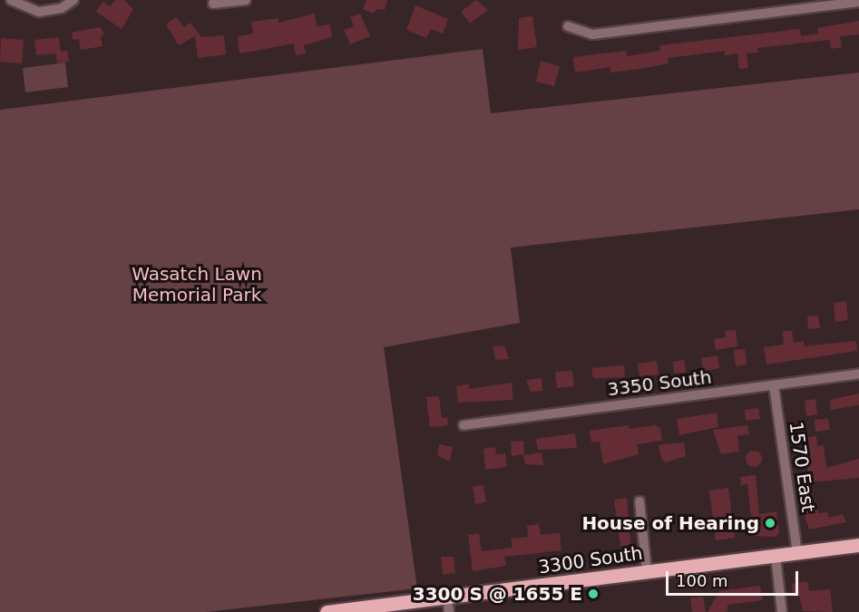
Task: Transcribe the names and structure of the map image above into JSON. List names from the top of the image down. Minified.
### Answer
{"streets":{"main road":["3300 South"],"street":["3350 South","1570 East"]},"crossings":[["3350 South","1570 East"],["1570 East","3300 South"]],"parks":["Wasatch Lawn Memorial Park"],"places":["House of Hearing","3300 S @ 1655 E"],"scale_bar":"100 m"}
